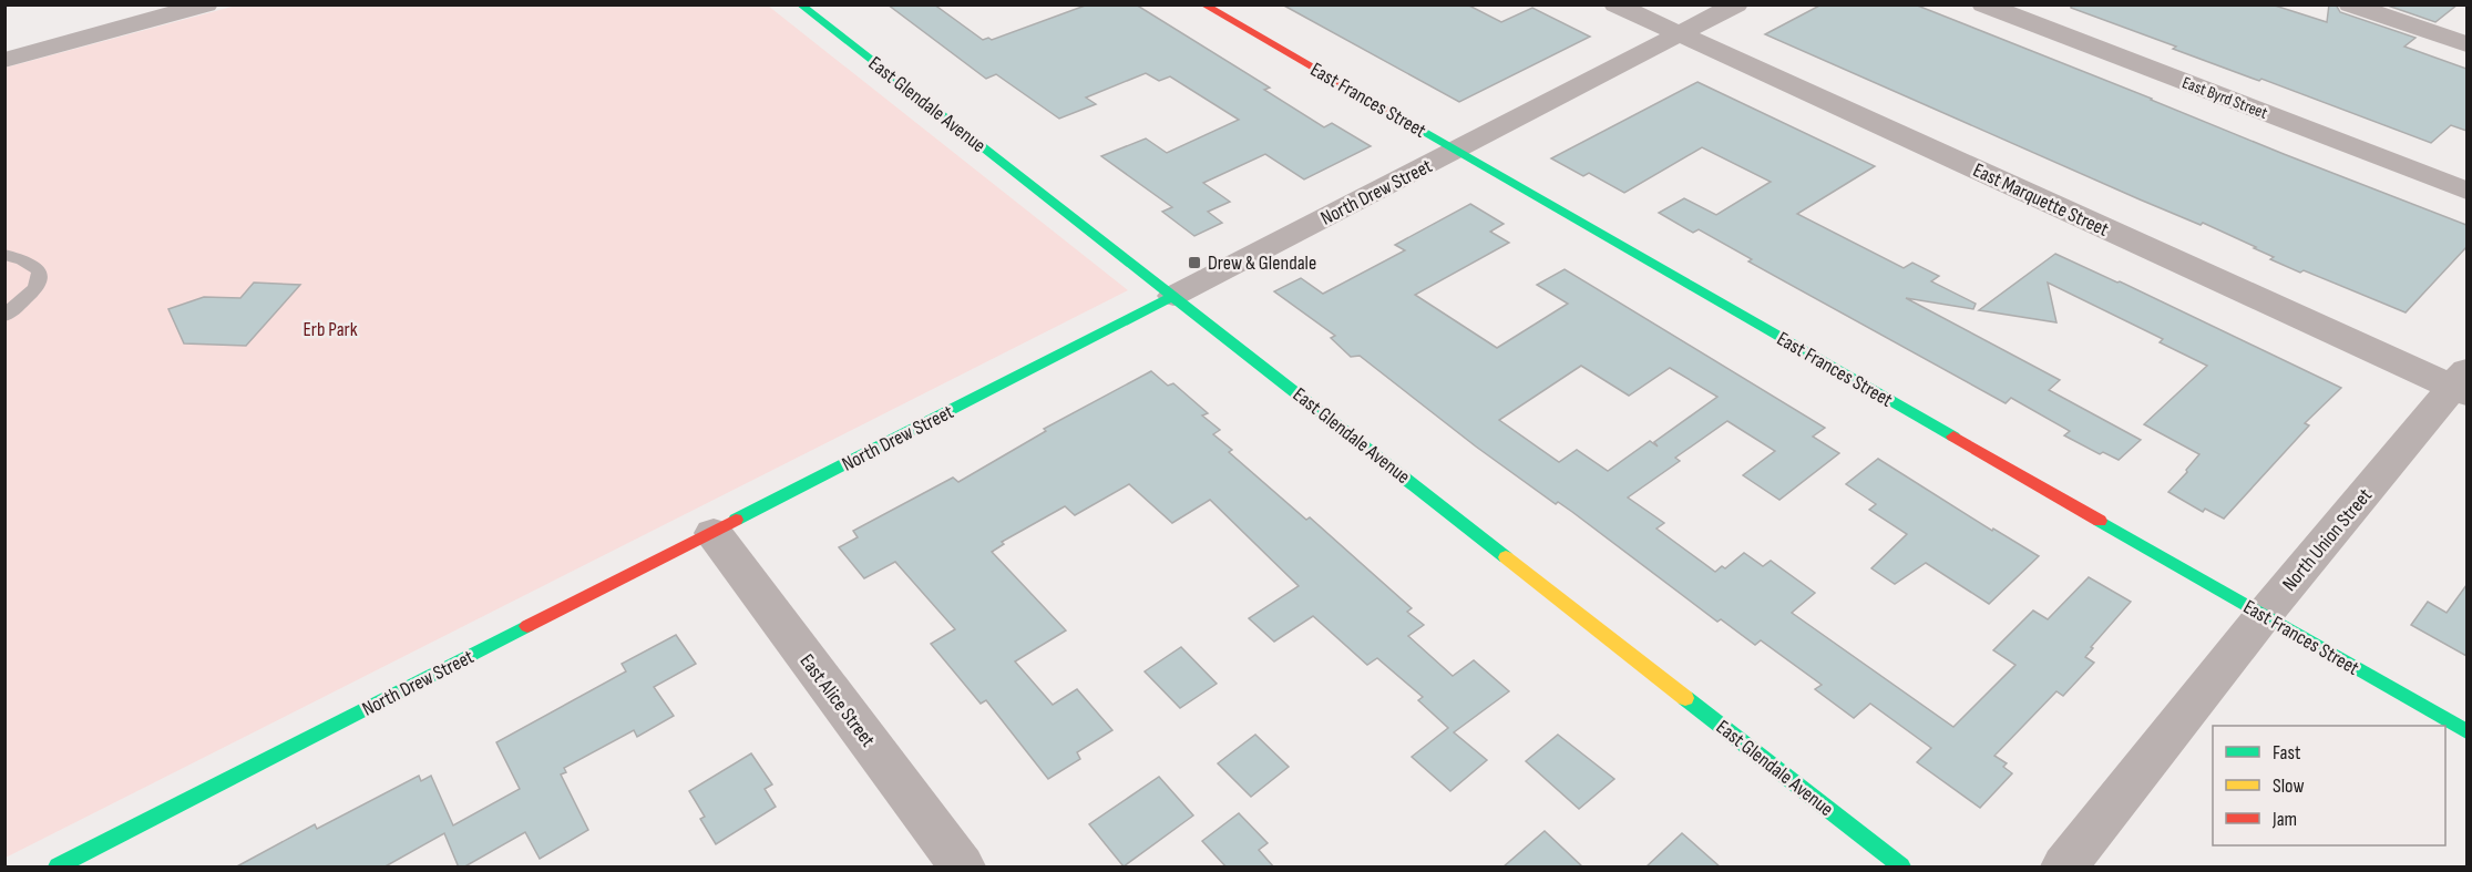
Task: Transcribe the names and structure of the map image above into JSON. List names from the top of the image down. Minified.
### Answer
{"streets":{"street":["East Byrd Street","East Frances Street","East Glendale Avenue","North Drew Street","East Marquette Street","North Union Street","East Alice Street"]},"crossings":[["East Frances Street","North Drew Street"],["East Frances Street","North Union Street"],["East Glendale Avenue","North Drew Street"],["North Drew Street","East Marquette Street"],["North Drew Street","East Alice Street"],["East Marquette Street","North Union Street"]],"parks":["Erb Park"],"places":{"transit":["Drew & Glendale"]},"legend":["Fast","Slow","Jam"]}
